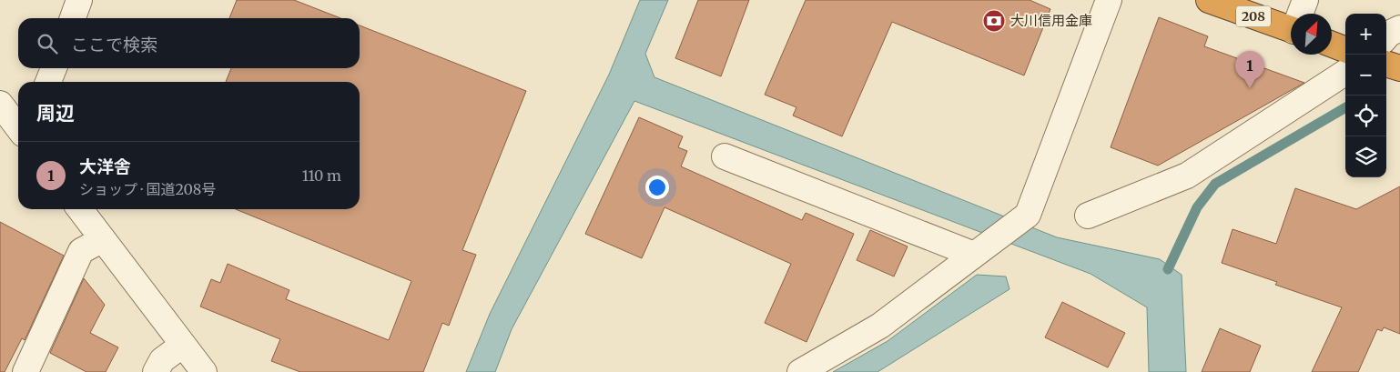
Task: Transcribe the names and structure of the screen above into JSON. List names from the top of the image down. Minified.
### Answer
{"streets":{"highway":["208"]},"places":{"bank":["大川信用金庫"]},"north":"top right","page":{"map_buttons":["+","−"],"search":"ここで検索","pins":"1","heading":"周辺","list":[{"mark":"1","name":"大洋舎","note":"ショップ · 国道208号","value":"110 m"}]}}
